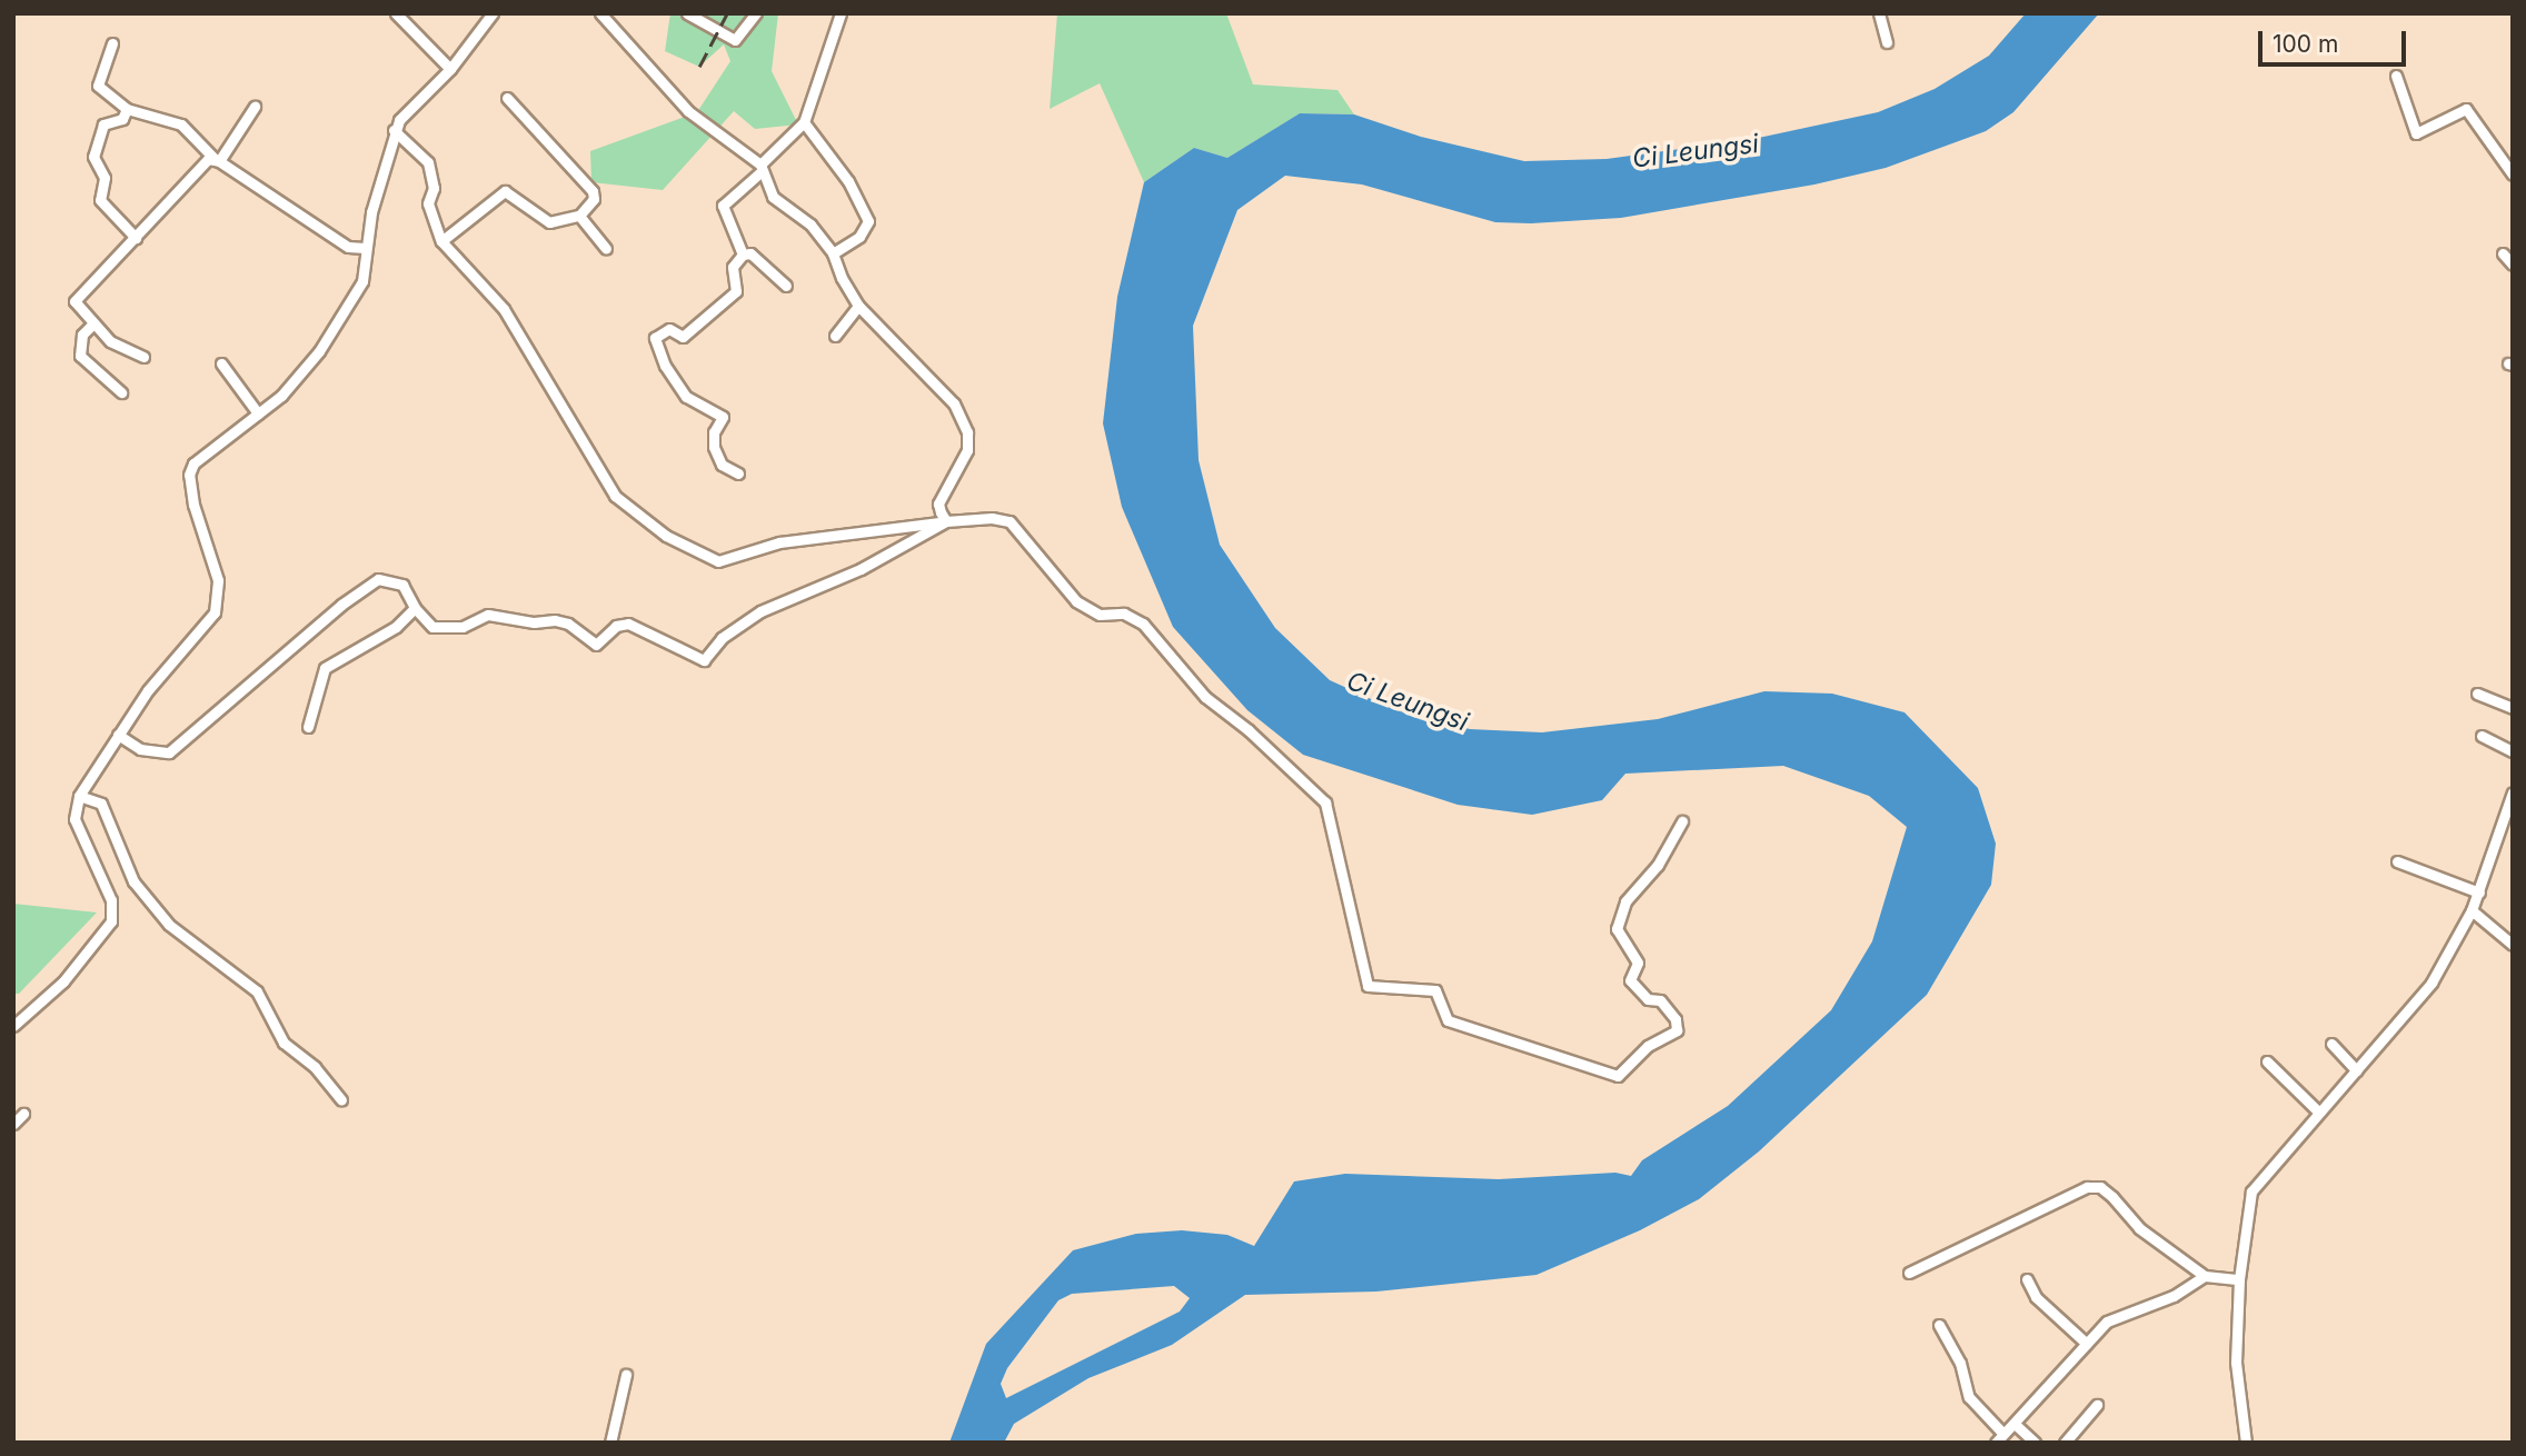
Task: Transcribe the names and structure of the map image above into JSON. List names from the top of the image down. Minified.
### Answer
{"water":["Ci Leungsi"],"scale_bar":"100 m"}
